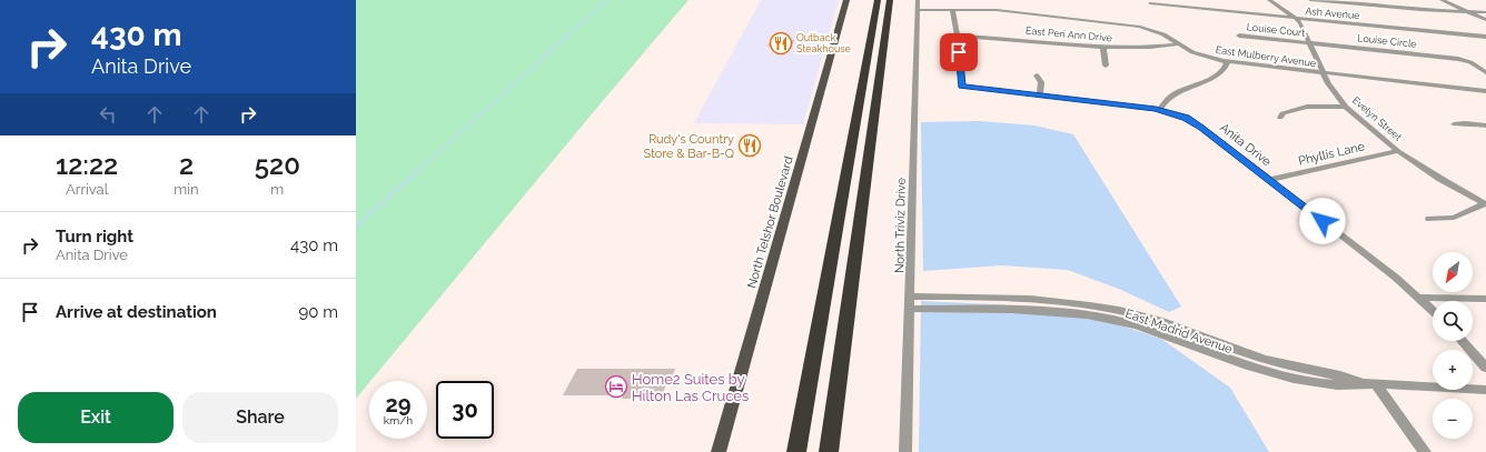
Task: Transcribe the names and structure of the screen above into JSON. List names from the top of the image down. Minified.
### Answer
{"streets":{"main road":["North Telshor Boulevard"],"street":["Ash Avenue","Louise Court","East Peri Ann Drive","Louise Circle","East Mulberry Avenue","Evelyn Street","Anita Drive","Phyllis Lane","North Triviz Drive","East Madrid Avenue"]},"crossings":[["Ash Avenue","Evelyn Street"],["Louise Court","Louise Circle"],["Louise Court","Evelyn Street"],["East Peri Ann Drive","East Mulberry Avenue"],["East Peri Ann Drive","Anita Drive"],["Louise Circle","Evelyn Street"],["East Mulberry Avenue","Evelyn Street"],["East Mulberry Avenue","Anita Drive"],["East Mulberry Avenue","North Triviz Drive"],["Evelyn Street","Phyllis Lane"],["Anita Drive","Phyllis Lane"],["North Triviz Drive","East Madrid Avenue"]],"places":{"restaurant":["Outback Steakhouse","Rudy's Country Store & Bar-B-Q"],"hotel":["Home2 Suites by Hilton Las Cruces"]},"north":"bottom left","page":{"turn":["430 m","Anita Drive"],"eta":["12:22","Arrival","2","min","520","m"],"list":[{"name":"Turn right","note":"Anita Drive","value":"430 m"},{"name":"Arrive at destination","value":"90 m"}],"map_buttons":["+","−"],"speed":"29 km/h","limit":"30","buttons":["Exit","Share"]}}
